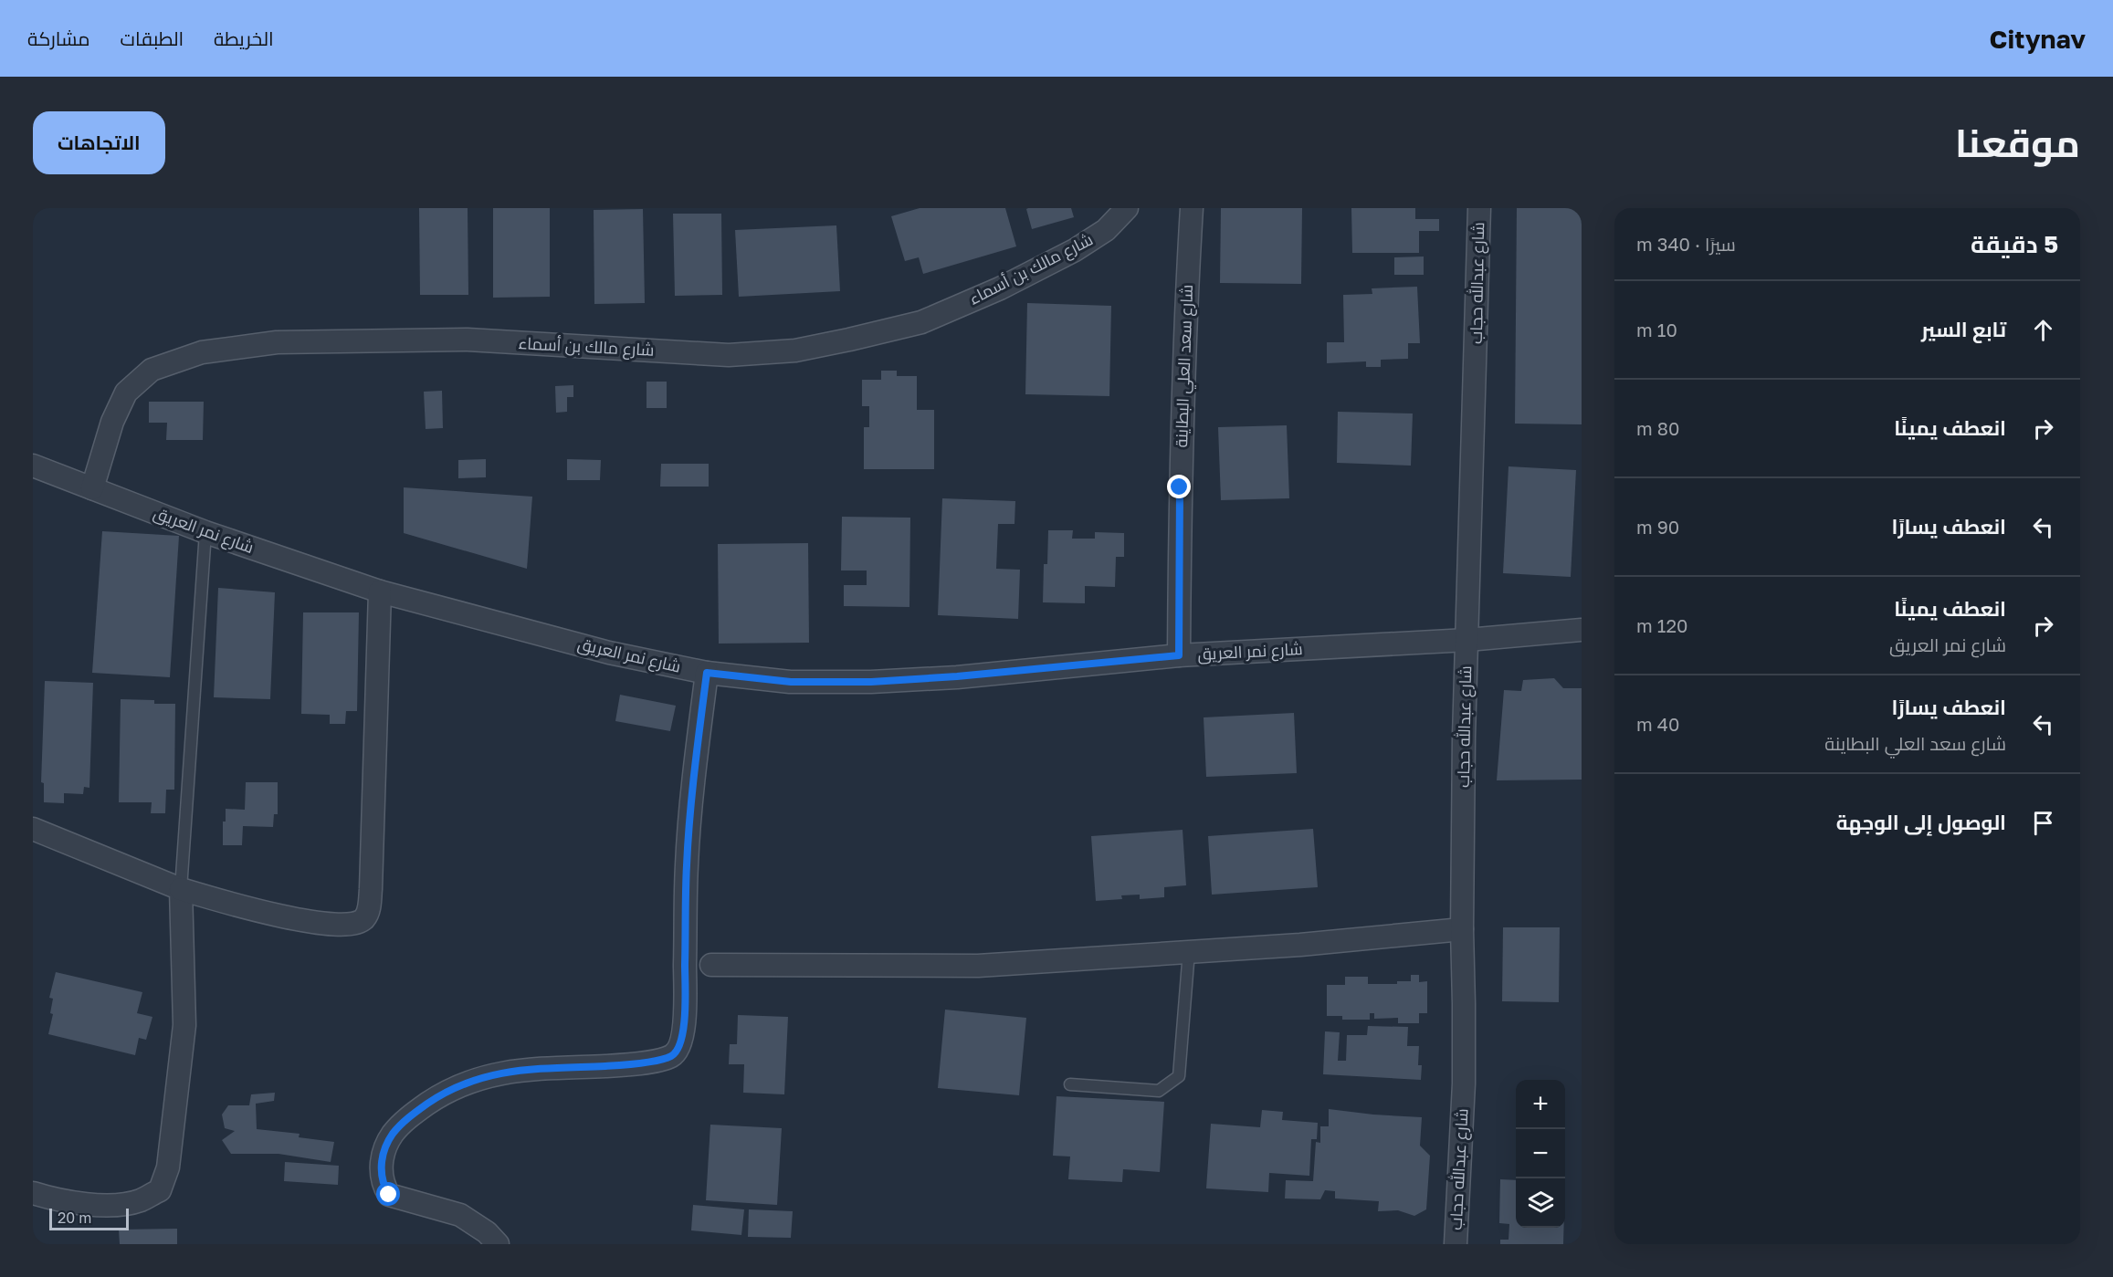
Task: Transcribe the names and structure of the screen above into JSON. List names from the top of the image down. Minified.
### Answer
{"streets":{"street":["شارع مالك بن أسماء","شارع عبدالله حجاب","شارع سعد العلي البطاينة","شارع نمر العريق"]},"crossings":[["شارع مالك بن أسماء","شارع نمر العريق"],["شارع عبدالله حجاب","شارع نمر العريق"],["شارع سعد العلي البطاينة","شارع نمر العريق"]],"scale_bar":"20 m","page":{"header":"Citynav","nav":["الخريطة","الطبقات","مشاركة"],"title":"موقعنا","buttons":"الاتجاهات","heading":["5 دقيقة","سيرًا · 340 m"],"list":[["تابع السير","10 m"],["انعطف يمينًا","80 m"],["انعطف يسارًا","90 m"],["انعطف يمينًا","شارع نمر العريق","120 m"],["انعطف يسارًا","شارع سعد العلي البطاينة","40 m"],"الوصول إلى الوجهة"],"map_buttons":["+","−"],"scale":"20 m"}}
